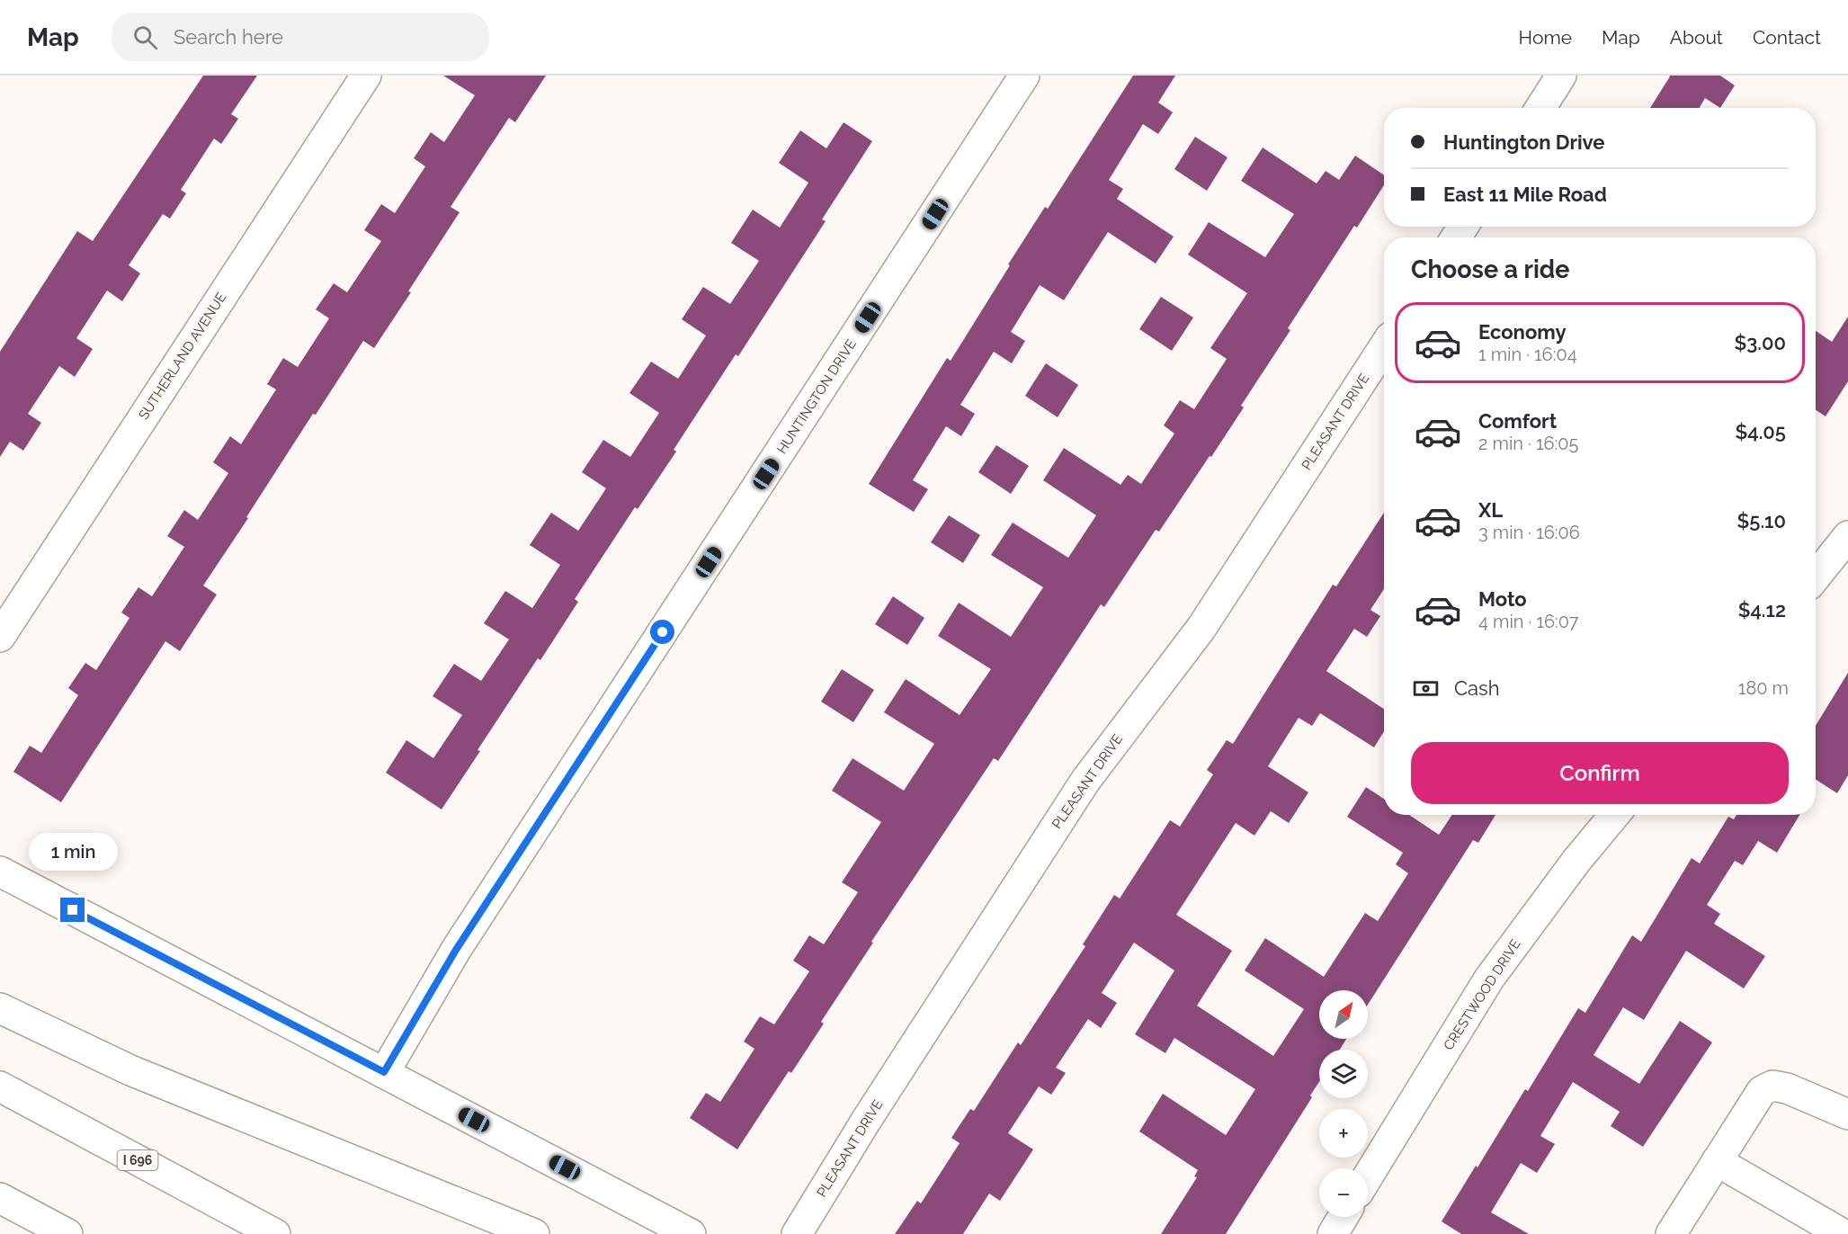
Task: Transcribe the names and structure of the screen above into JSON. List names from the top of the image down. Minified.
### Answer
{"streets":{"main road":["SUTHERLAND AVENUE","HUNTINGTON DRIVE","PLEASANT DRIVE","CRESTWOOD DRIVE","I 696"]},"north":"top right","page":{"header":"Map","search":"Search here","nav":["Home","Map","About","Contact"],"banner":["Huntington Drive","East 11 Mile Road"],"heading":"Choose a ride","list":[{"name":"Economy","note":"1 min · 16:04","value":"$3.00"},{"name":"Comfort","note":"2 min · 16:05","value":"$4.05"},{"name":"XL","note":"3 min · 16:06","value":"$5.10"},{"name":"Moto","note":"4 min · 16:07","value":"$4.12"}],"pay":["Cash","180 m"],"buttons":"Confirm","bubble":"1 min","map_buttons":["+","−"]}}
